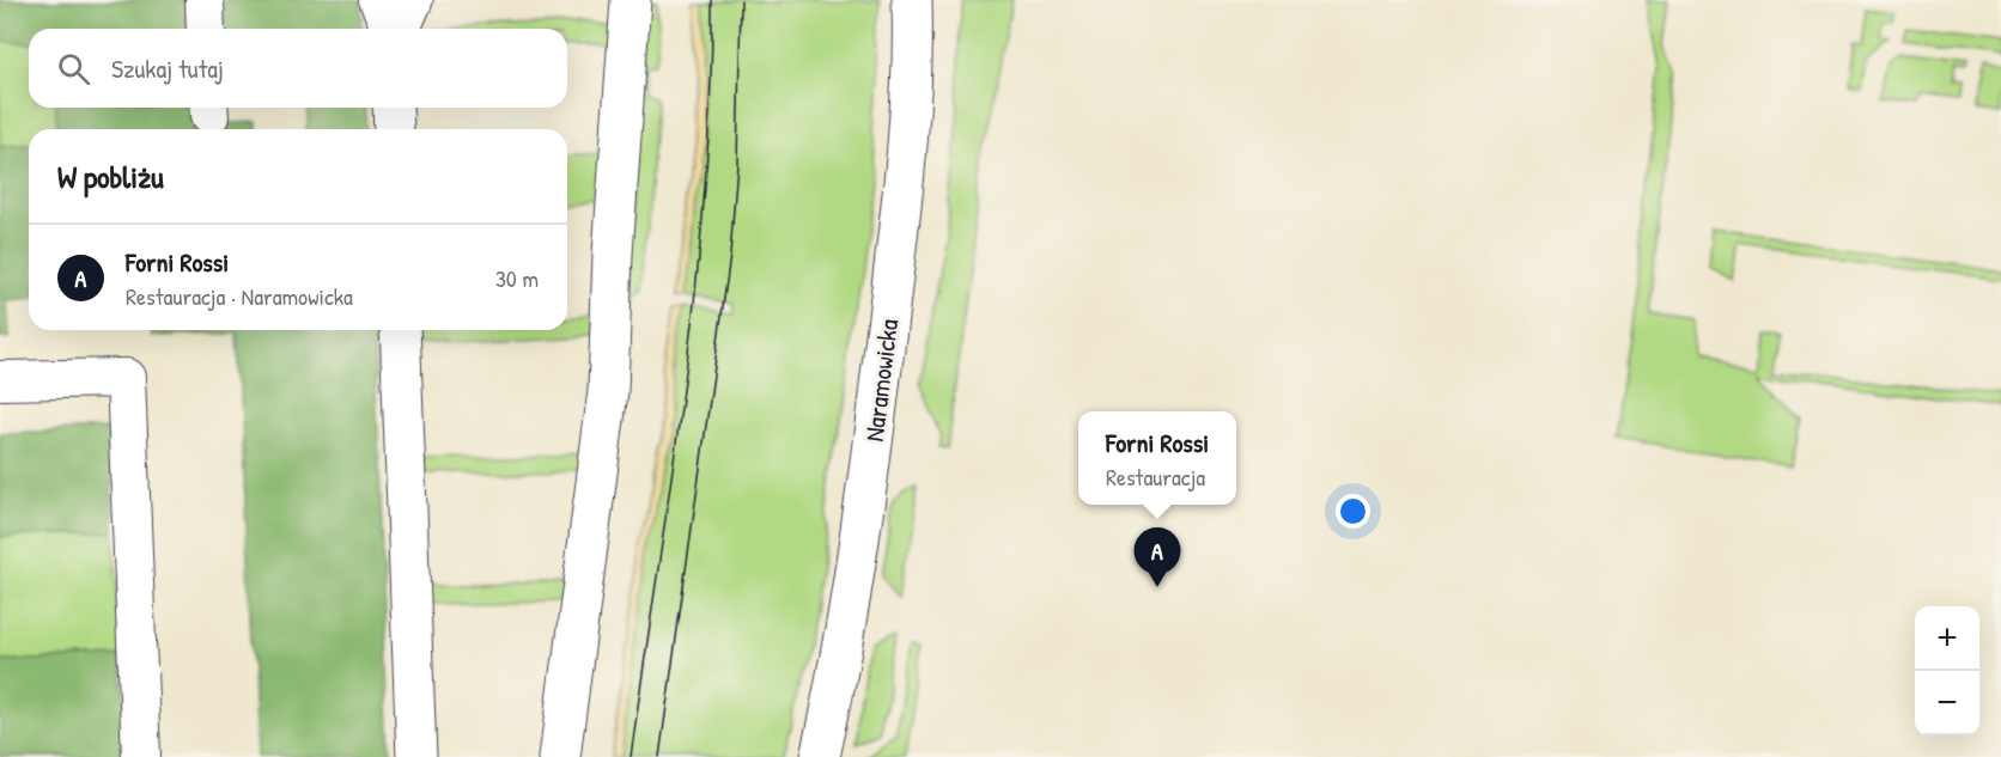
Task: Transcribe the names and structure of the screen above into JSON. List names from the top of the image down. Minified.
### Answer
{"streets":{"street":["Naramowicka"]},"page":{"search":"Szukaj tutaj","heading":"W pobliżu","list":[{"mark":"A","name":"Forni Rossi","note":"Restauracja · Naramowicka","value":"30 m"}],"popup":["Forni Rossi","Restauracja"],"pins":"A","map_buttons":["+","−"]}}
